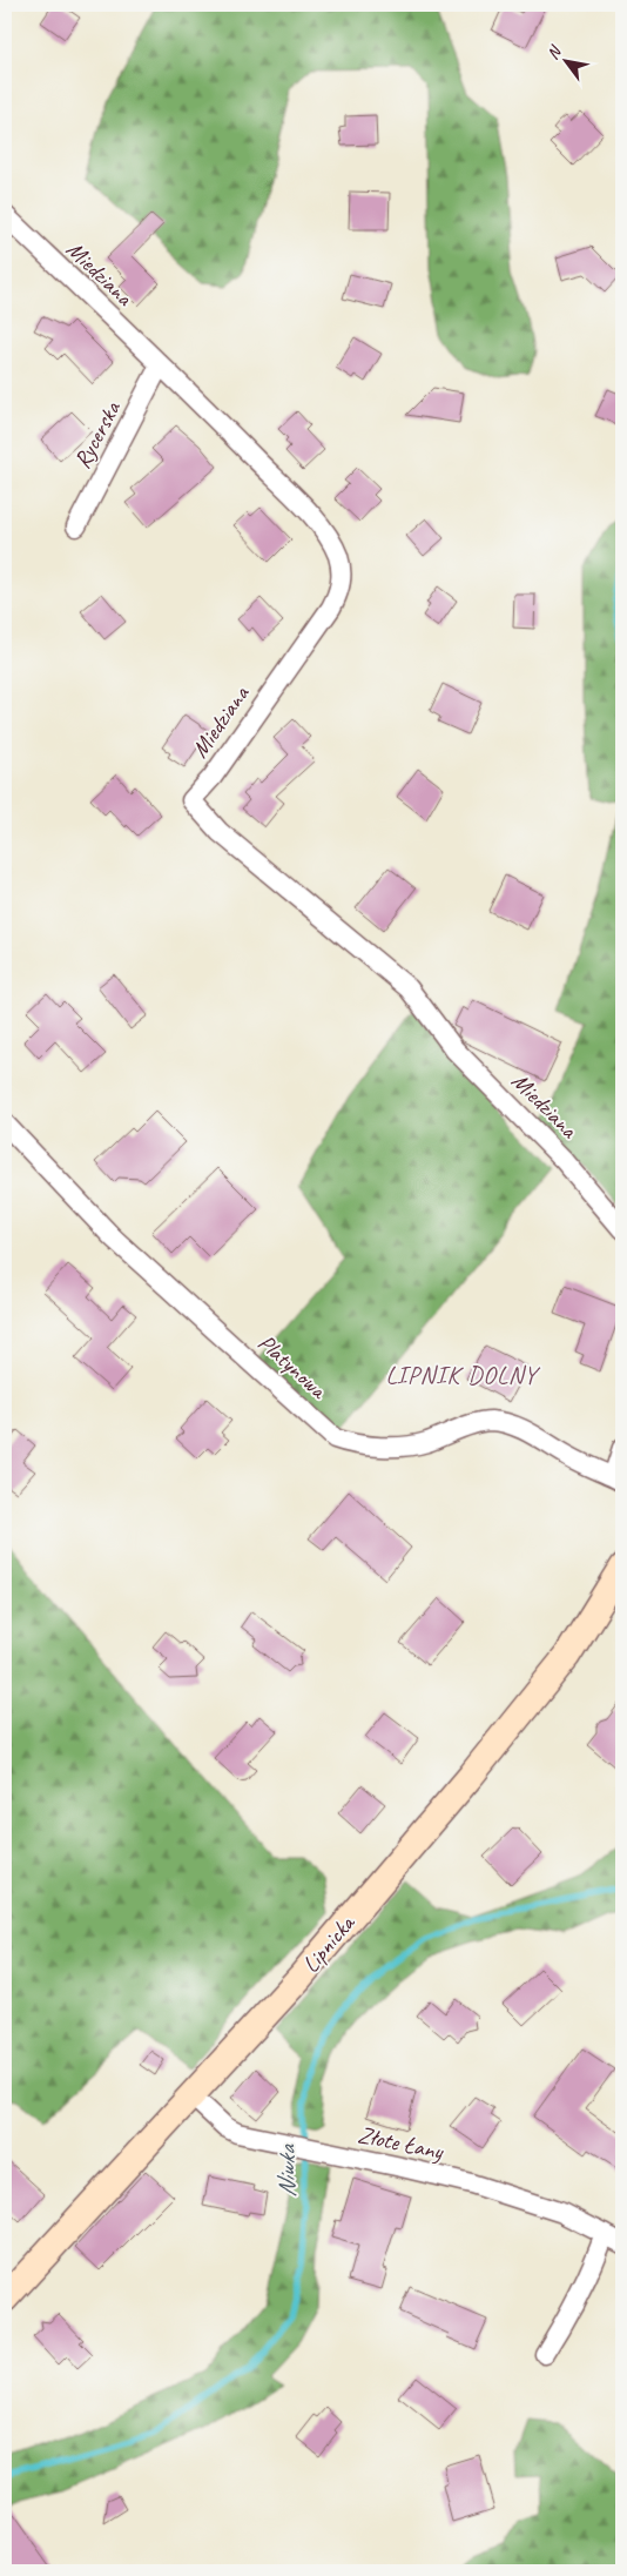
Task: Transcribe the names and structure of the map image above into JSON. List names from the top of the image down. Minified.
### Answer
{"streets":{"street":["Miedziana","Rycerska","Platynowa","Lipnicka","Złote Łany"]},"crossings":[["Miedziana","Rycerska"],["Lipnicka","Złote Łany"]],"districts":["LIPNIK DOLNY"],"water":["Niwka"],"north":"top left"}
